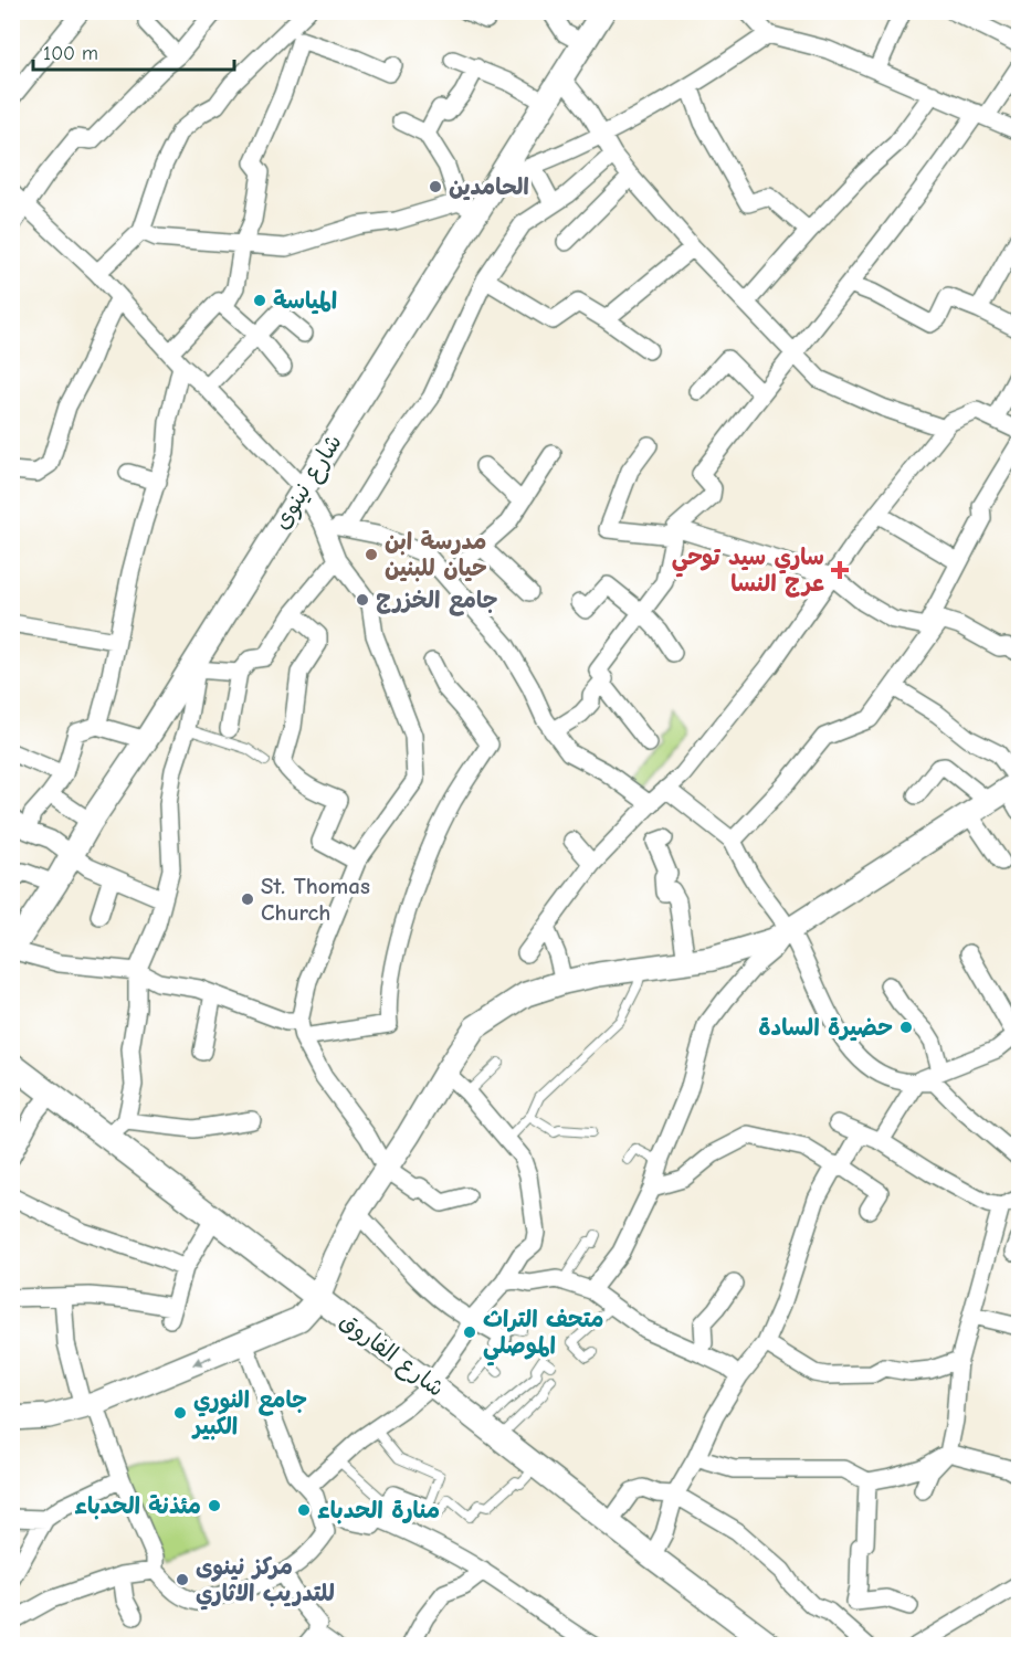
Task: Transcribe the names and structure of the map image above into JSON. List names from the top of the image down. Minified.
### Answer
{"streets":{"main road":["شارع نينوى","شارع الفاروق"]},"places":{"other":["الحامدين","المياسة","مدرسة ابن حيان للبنين","جامع الخزرج","St. Thomas Church","حضيرة السادة","متحف التراث الموصلي","جامع النوري الكبير","مئذنة الحدباء","منارة الحدباء","مركز نينوى للتدريب الاثاري"],"health":["ساري سيد توحي عرج النسا"]},"scale_bar":"100 m"}
